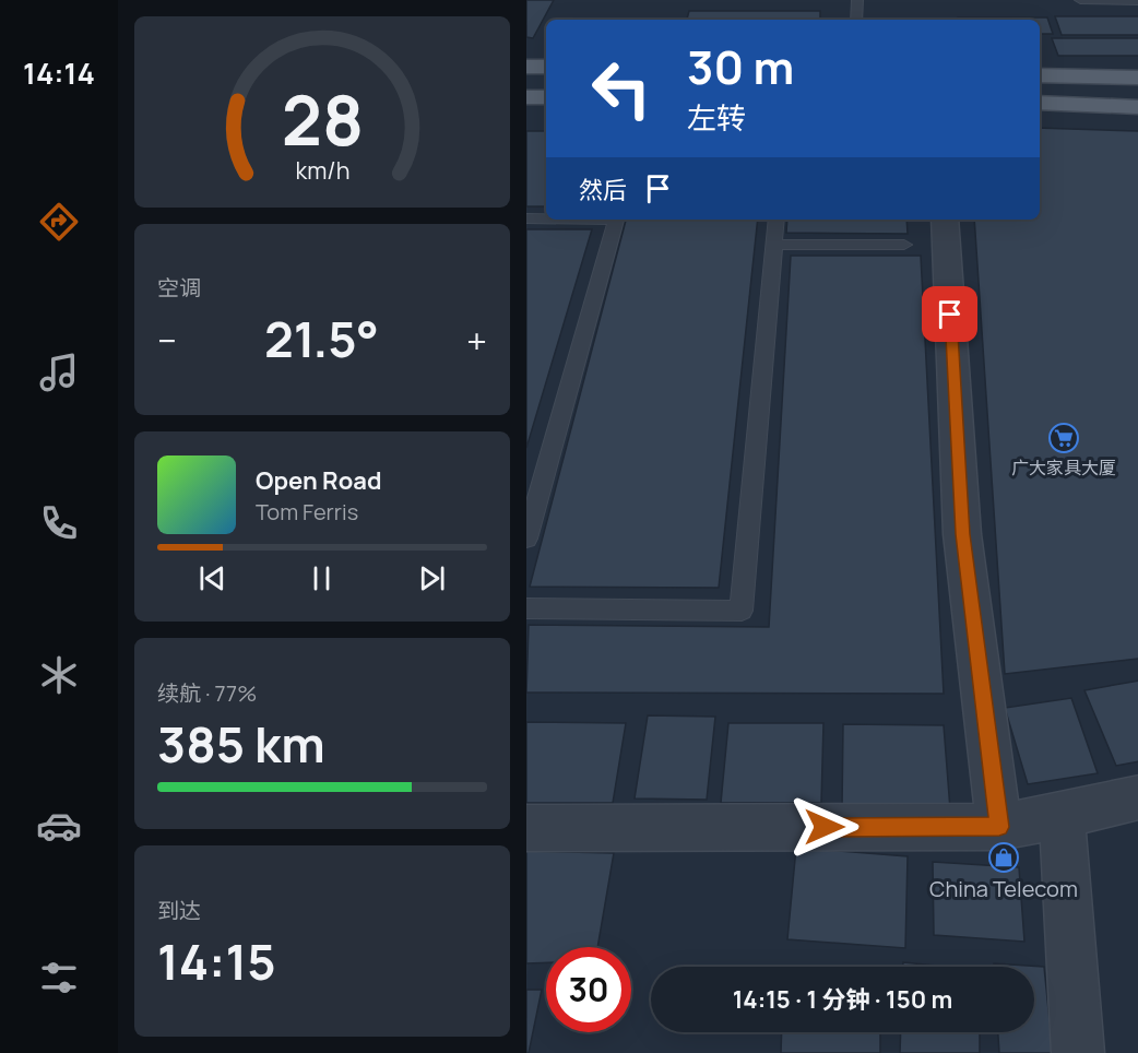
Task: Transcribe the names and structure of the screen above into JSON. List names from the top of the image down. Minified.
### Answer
{"places":{"supermarket":["广大家具大厦"],"shop":["China Telecom"]},"page":{"tabs":"14:14","turn":["30 m","左转"],"then":"然后","tile":["空调",["续航 · 77%","385 km"],["到达","14:15"]],"heat":["−","21.5°","+"],"song":["Open Road","Tom Ferris"],"limit":"30","trip":"14:15 · 1 分钟 · 150 m","gauge":["28","km/h"]}}
